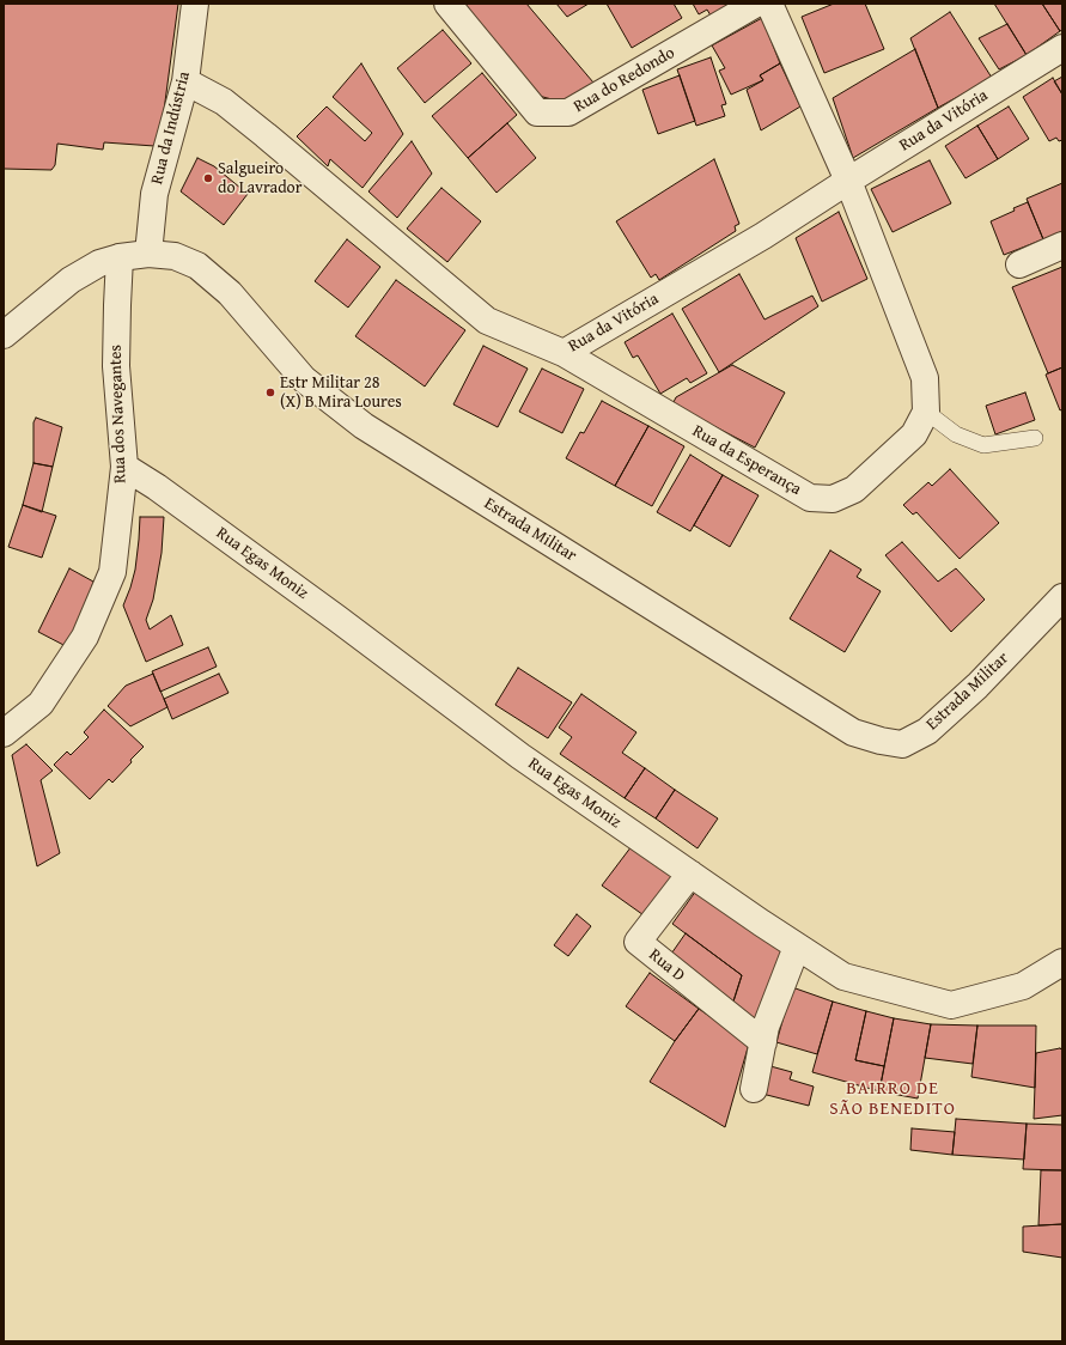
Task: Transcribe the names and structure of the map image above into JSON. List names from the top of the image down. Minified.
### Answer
{"streets":{"street":["Rua do Redondo","Rua da Vitória","Rua da Indústria","Rua dos Navegantes","Rua da Esperança","Estrada Militar","Rua Egas Moniz","Rua D"]},"crossings":[["Rua da Vitória","Rua da Indústria"],["Rua da Vitória","Rua da Esperança"],["Rua da Indústria","Estrada Militar"],["Rua dos Navegantes","Estrada Militar"],["Rua dos Navegantes","Rua Egas Moniz"],["Rua Egas Moniz","Rua D"]],"districts":["BAIRRO DE SÃO BENEDITO"],"places":["Salgueiro do Lavrador","Estr Militar 28 (X) B Mira Loures"]}
